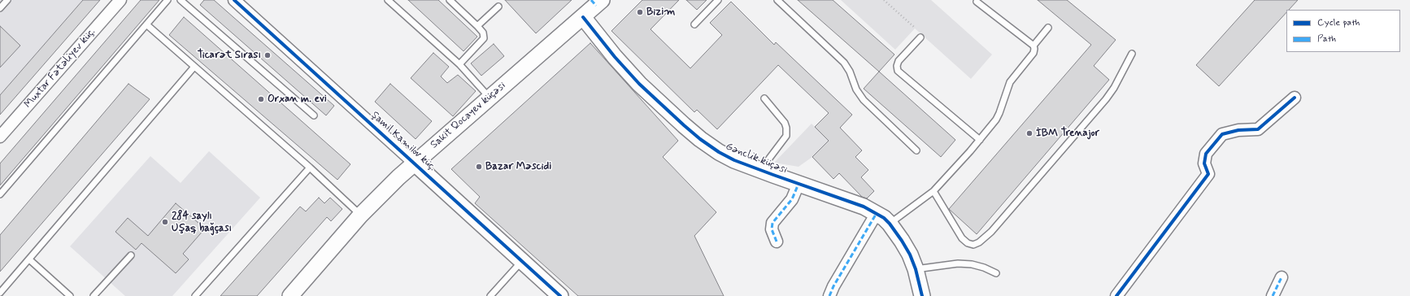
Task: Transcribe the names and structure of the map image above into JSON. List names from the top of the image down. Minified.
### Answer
{"streets":{"street":["Muxtar Fətəliyev küç.","Sakit Qocayev küçəsi","Şamil Kamilov küç.","Gənclik küçəsi"]},"crossings":[["Sakit Qocayev küçəsi","Şamil Kamilov küç."],["Sakit Qocayev küçəsi","Gənclik küçəsi"]],"places":["Bizim","Ticarət Sırası","Orxan m. evi","İBM Trenajor","Bazar Məscidi","284 saylı Uşaq bağçası"],"legend":["Cycle path","Path"]}
